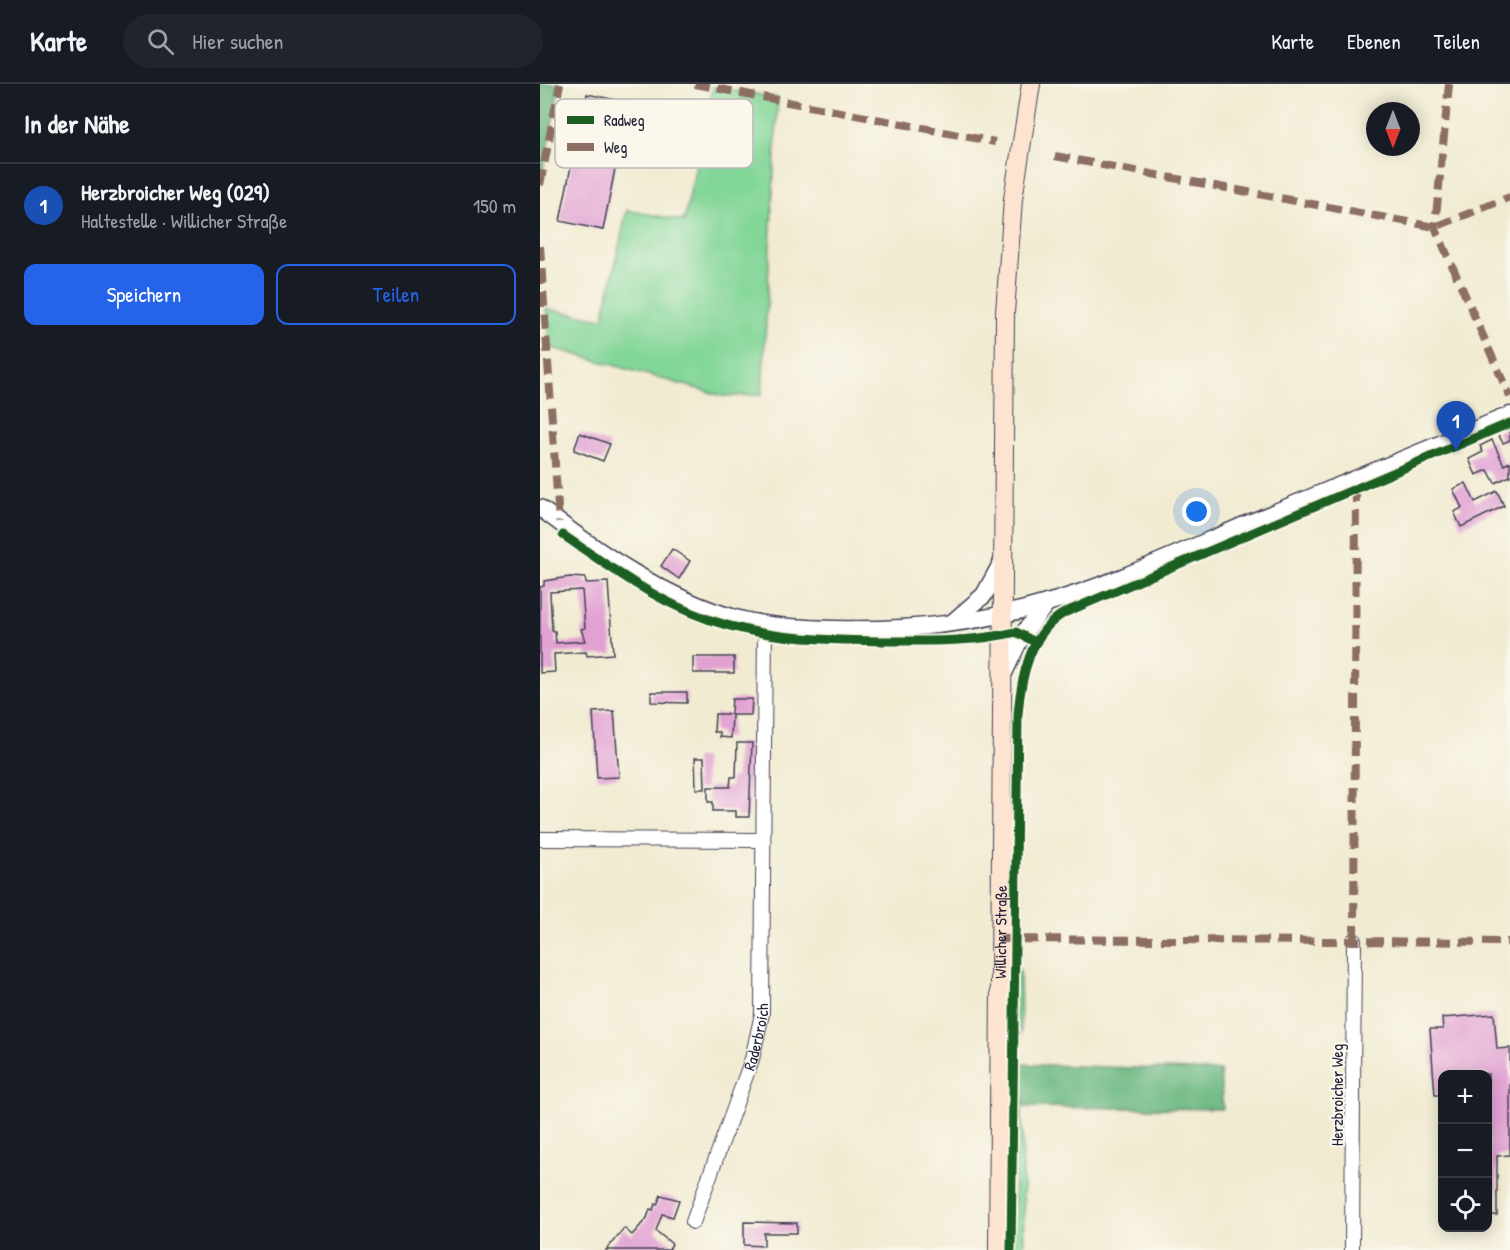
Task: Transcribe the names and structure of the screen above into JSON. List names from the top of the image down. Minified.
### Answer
{"streets":{"main road":["Willicher Straße"],"street":["Raderbroich","Herzbroicher Weg"]},"legend":["Radweg","Weg"],"north":"bottom","page":{"header":"Karte","search":"Hier suchen","nav":["Karte","Ebenen","Teilen"],"heading":"In der Nähe","list":[{"mark":"1","name":"Herzbroicher Weg (029)","note":"Haltestelle · Willicher Straße","value":"150 m"}],"buttons":["Speichern","Teilen"],"pins":"1","map_buttons":["+","−"]}}
